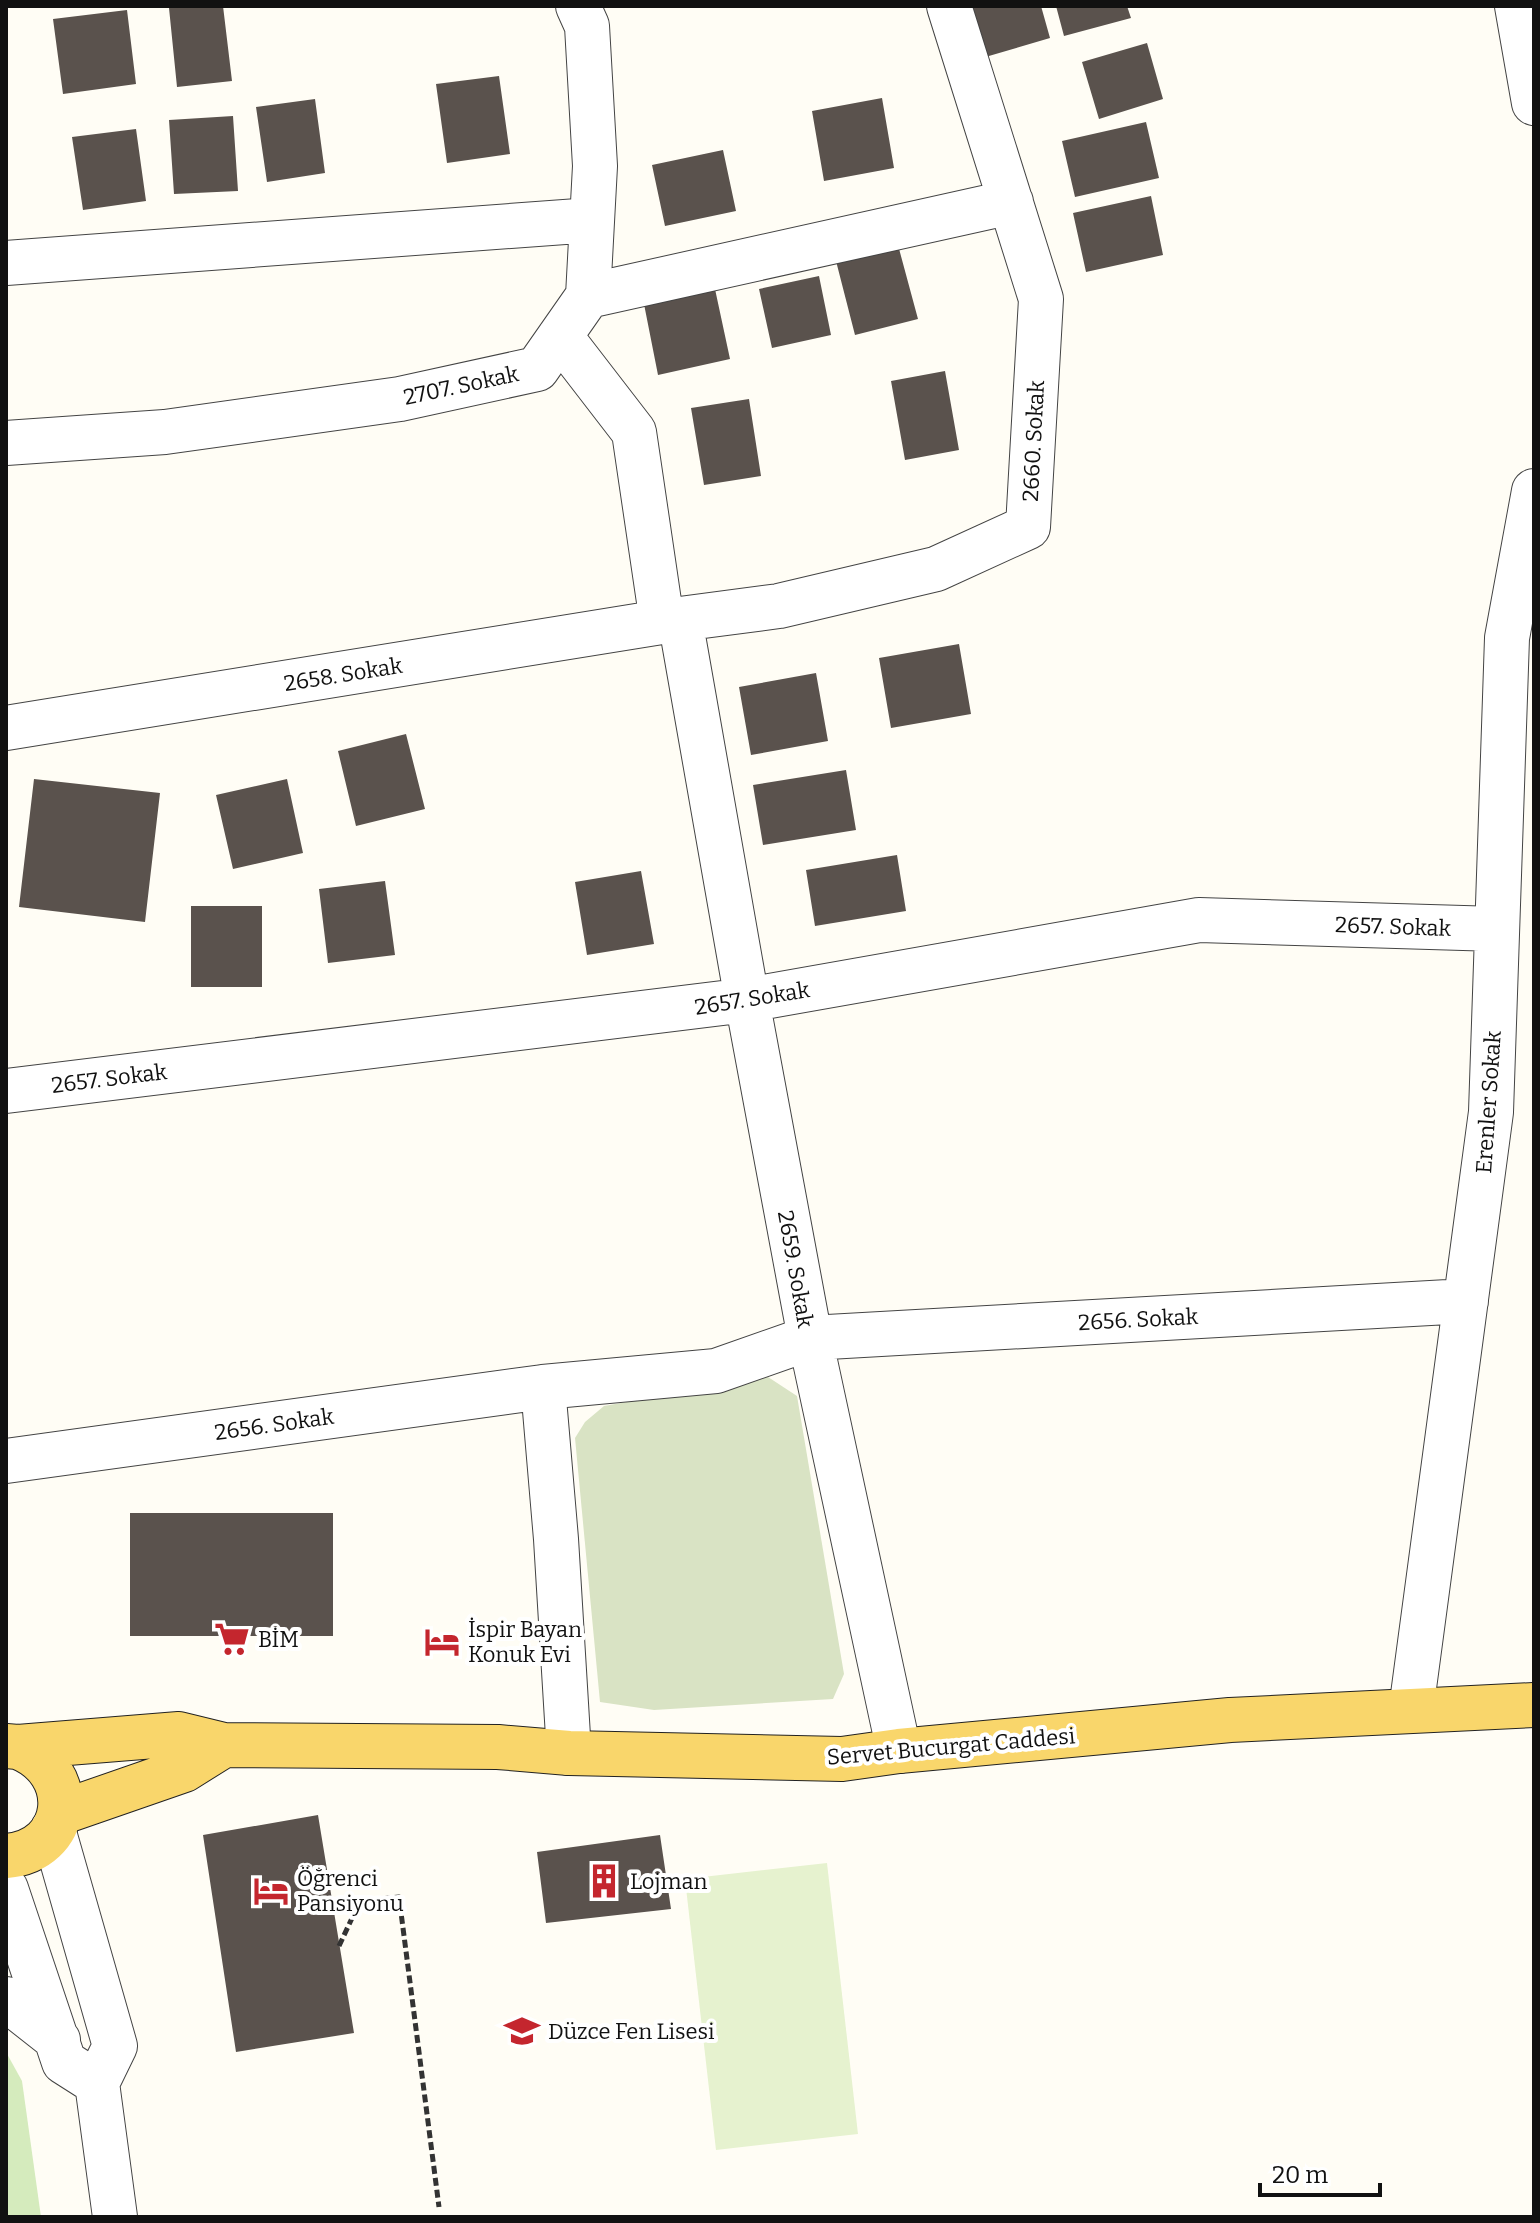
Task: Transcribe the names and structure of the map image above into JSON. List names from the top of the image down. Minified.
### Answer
{"streets":{"main road":["Servet Bucurgat Caddesi"],"street":["2707. Sokak","2660. Sokak","2658. Sokak","2657. Sokak","Erenler Sokak","2659. Sokak","2656. Sokak"]},"crossings":[["2707. Sokak","2659. Sokak"],["2660. Sokak","2658. Sokak"],["2660. Sokak","2659. Sokak"],["2658. Sokak","2659. Sokak"],["2657. Sokak","Erenler Sokak"],["2657. Sokak","2659. Sokak"],["Erenler Sokak","2656. Sokak"],["Erenler Sokak","Servet Bucurgat Caddesi"],["2659. Sokak","2656. Sokak"]],"places":{"supermarket":["BİM"],"hotel":["İspir Bayan Konuk Evi","Öğrenci Pansiyonu"],"building":["Lojman"],"school or university":["Düzce Fen Lisesi"]},"scale_bar":"20 m"}
